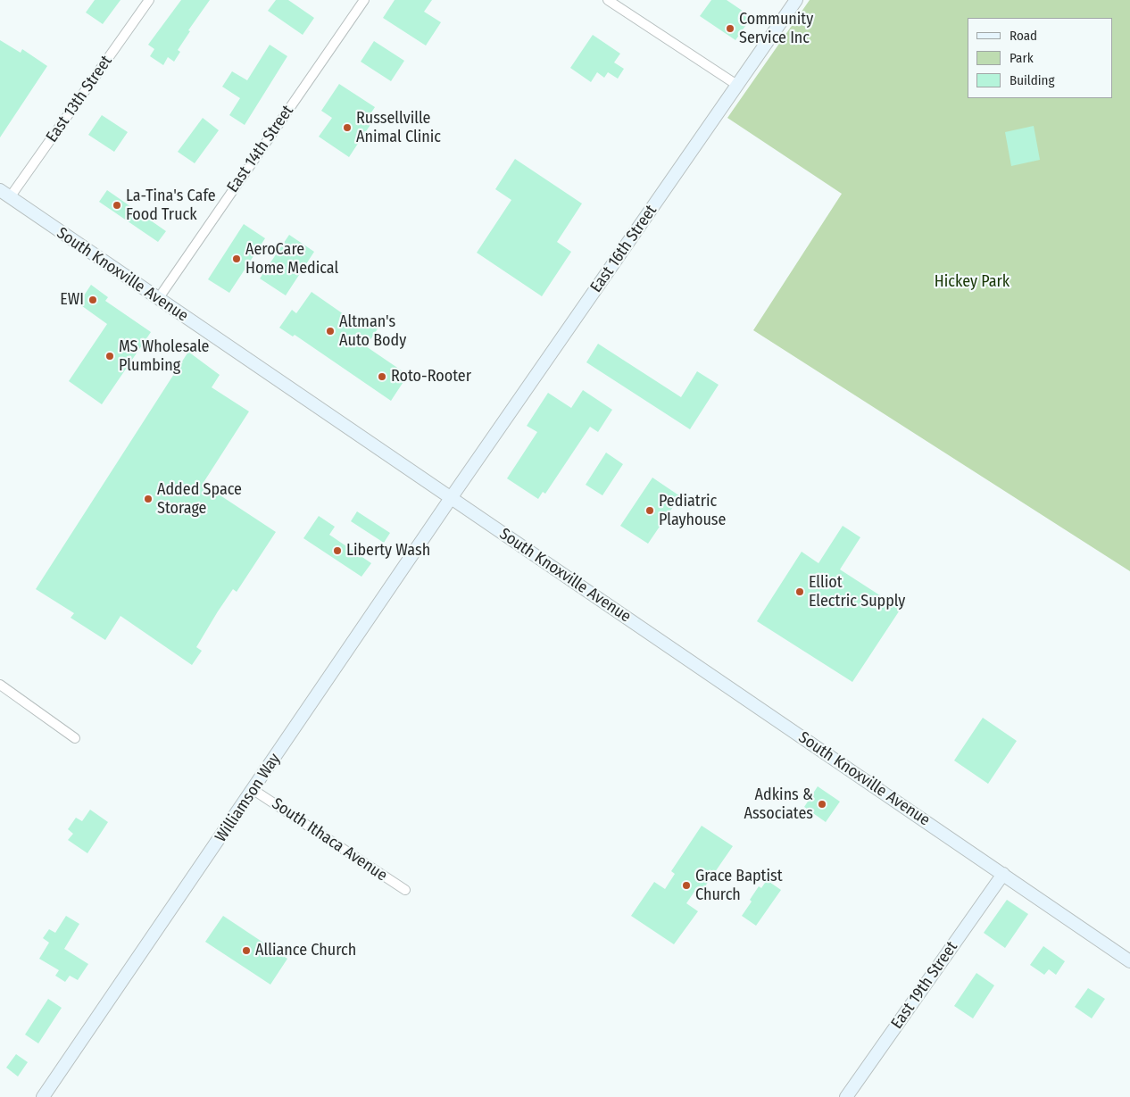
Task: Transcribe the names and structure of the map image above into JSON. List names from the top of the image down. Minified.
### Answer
{"streets":{"street":["East 13th Street","East 14th Street","East 16th Street","South Knoxville Avenue","Williamson Way","South Ithaca Avenue","East 19th Street"]},"crossings":[["East 13th Street","South Knoxville Avenue"],["East 14th Street","South Knoxville Avenue"],["East 16th Street","South Knoxville Avenue"],["East 16th Street","Williamson Way"],["South Knoxville Avenue","Williamson Way"],["South Knoxville Avenue","East 19th Street"],["Williamson Way","South Ithaca Avenue"]],"parks":["Hickey Park"],"places":["Community Service Inc","Russellville Animal Clinic","La-Tina's Cafe Food Truck","AeroCare Home Medical","EWI","Altman's Auto Body","MS Wholesale Plumbing","Roto-Rooter","Added Space Storage","Pediatric Playhouse","Liberty Wash","Elliot Electric Supply","Adkins & Associates","Grace Baptist Church","Alliance Church"],"legend":["Road","Park","Building"]}
